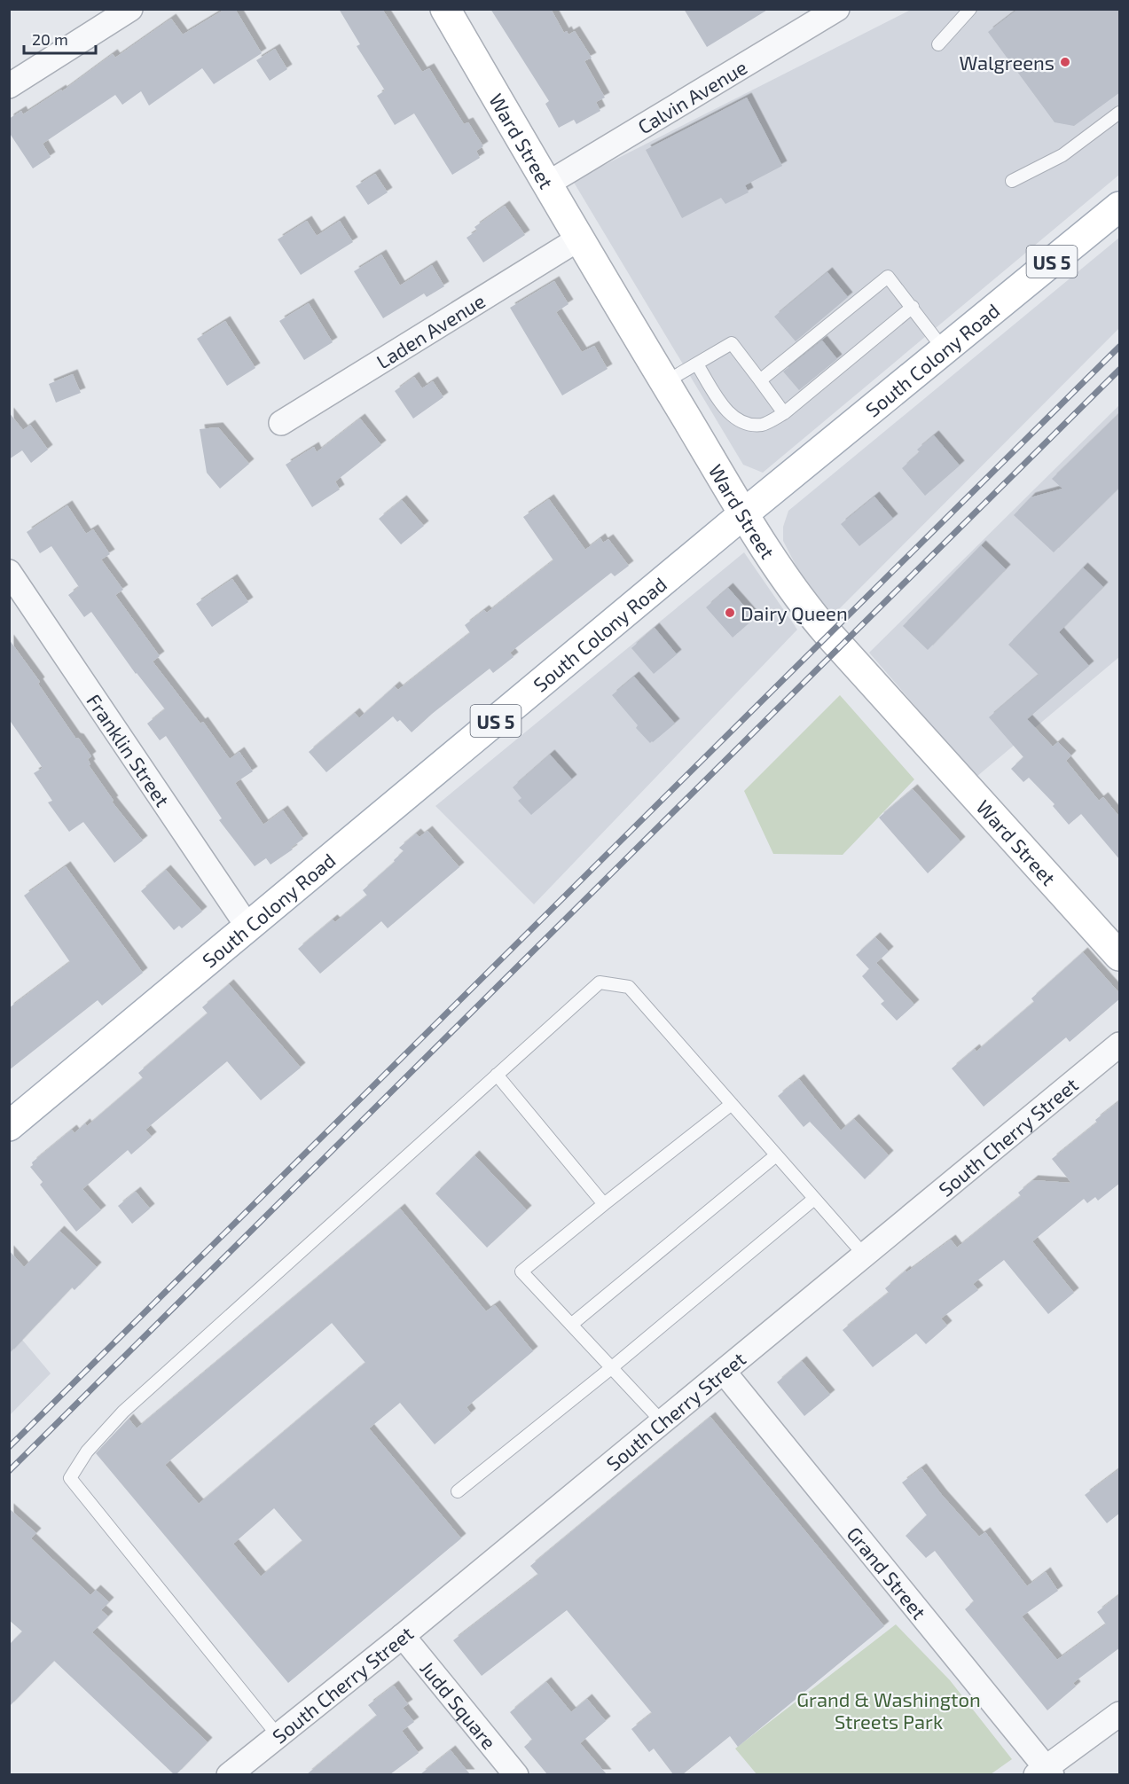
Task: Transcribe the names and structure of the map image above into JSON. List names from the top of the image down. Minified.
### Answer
{"streets":{"main road":["Ward Street","US 5","South Colony Road"],"street":["Calvin Avenue","Laden Avenue","Franklin Street","South Cherry Street","Grand Street","Judd Square"]},"crossings":[["Calvin Avenue","Ward Street"],["Ward Street","Laden Avenue"],["Ward Street","South Colony Road"],["South Colony Road","Franklin Street"],["South Cherry Street","Grand Street"],["South Cherry Street","Judd Square"]],"parks":["Grand & Washington Streets Park"],"places":["Walgreens","Dairy Queen"],"scale_bar":"20 m"}
